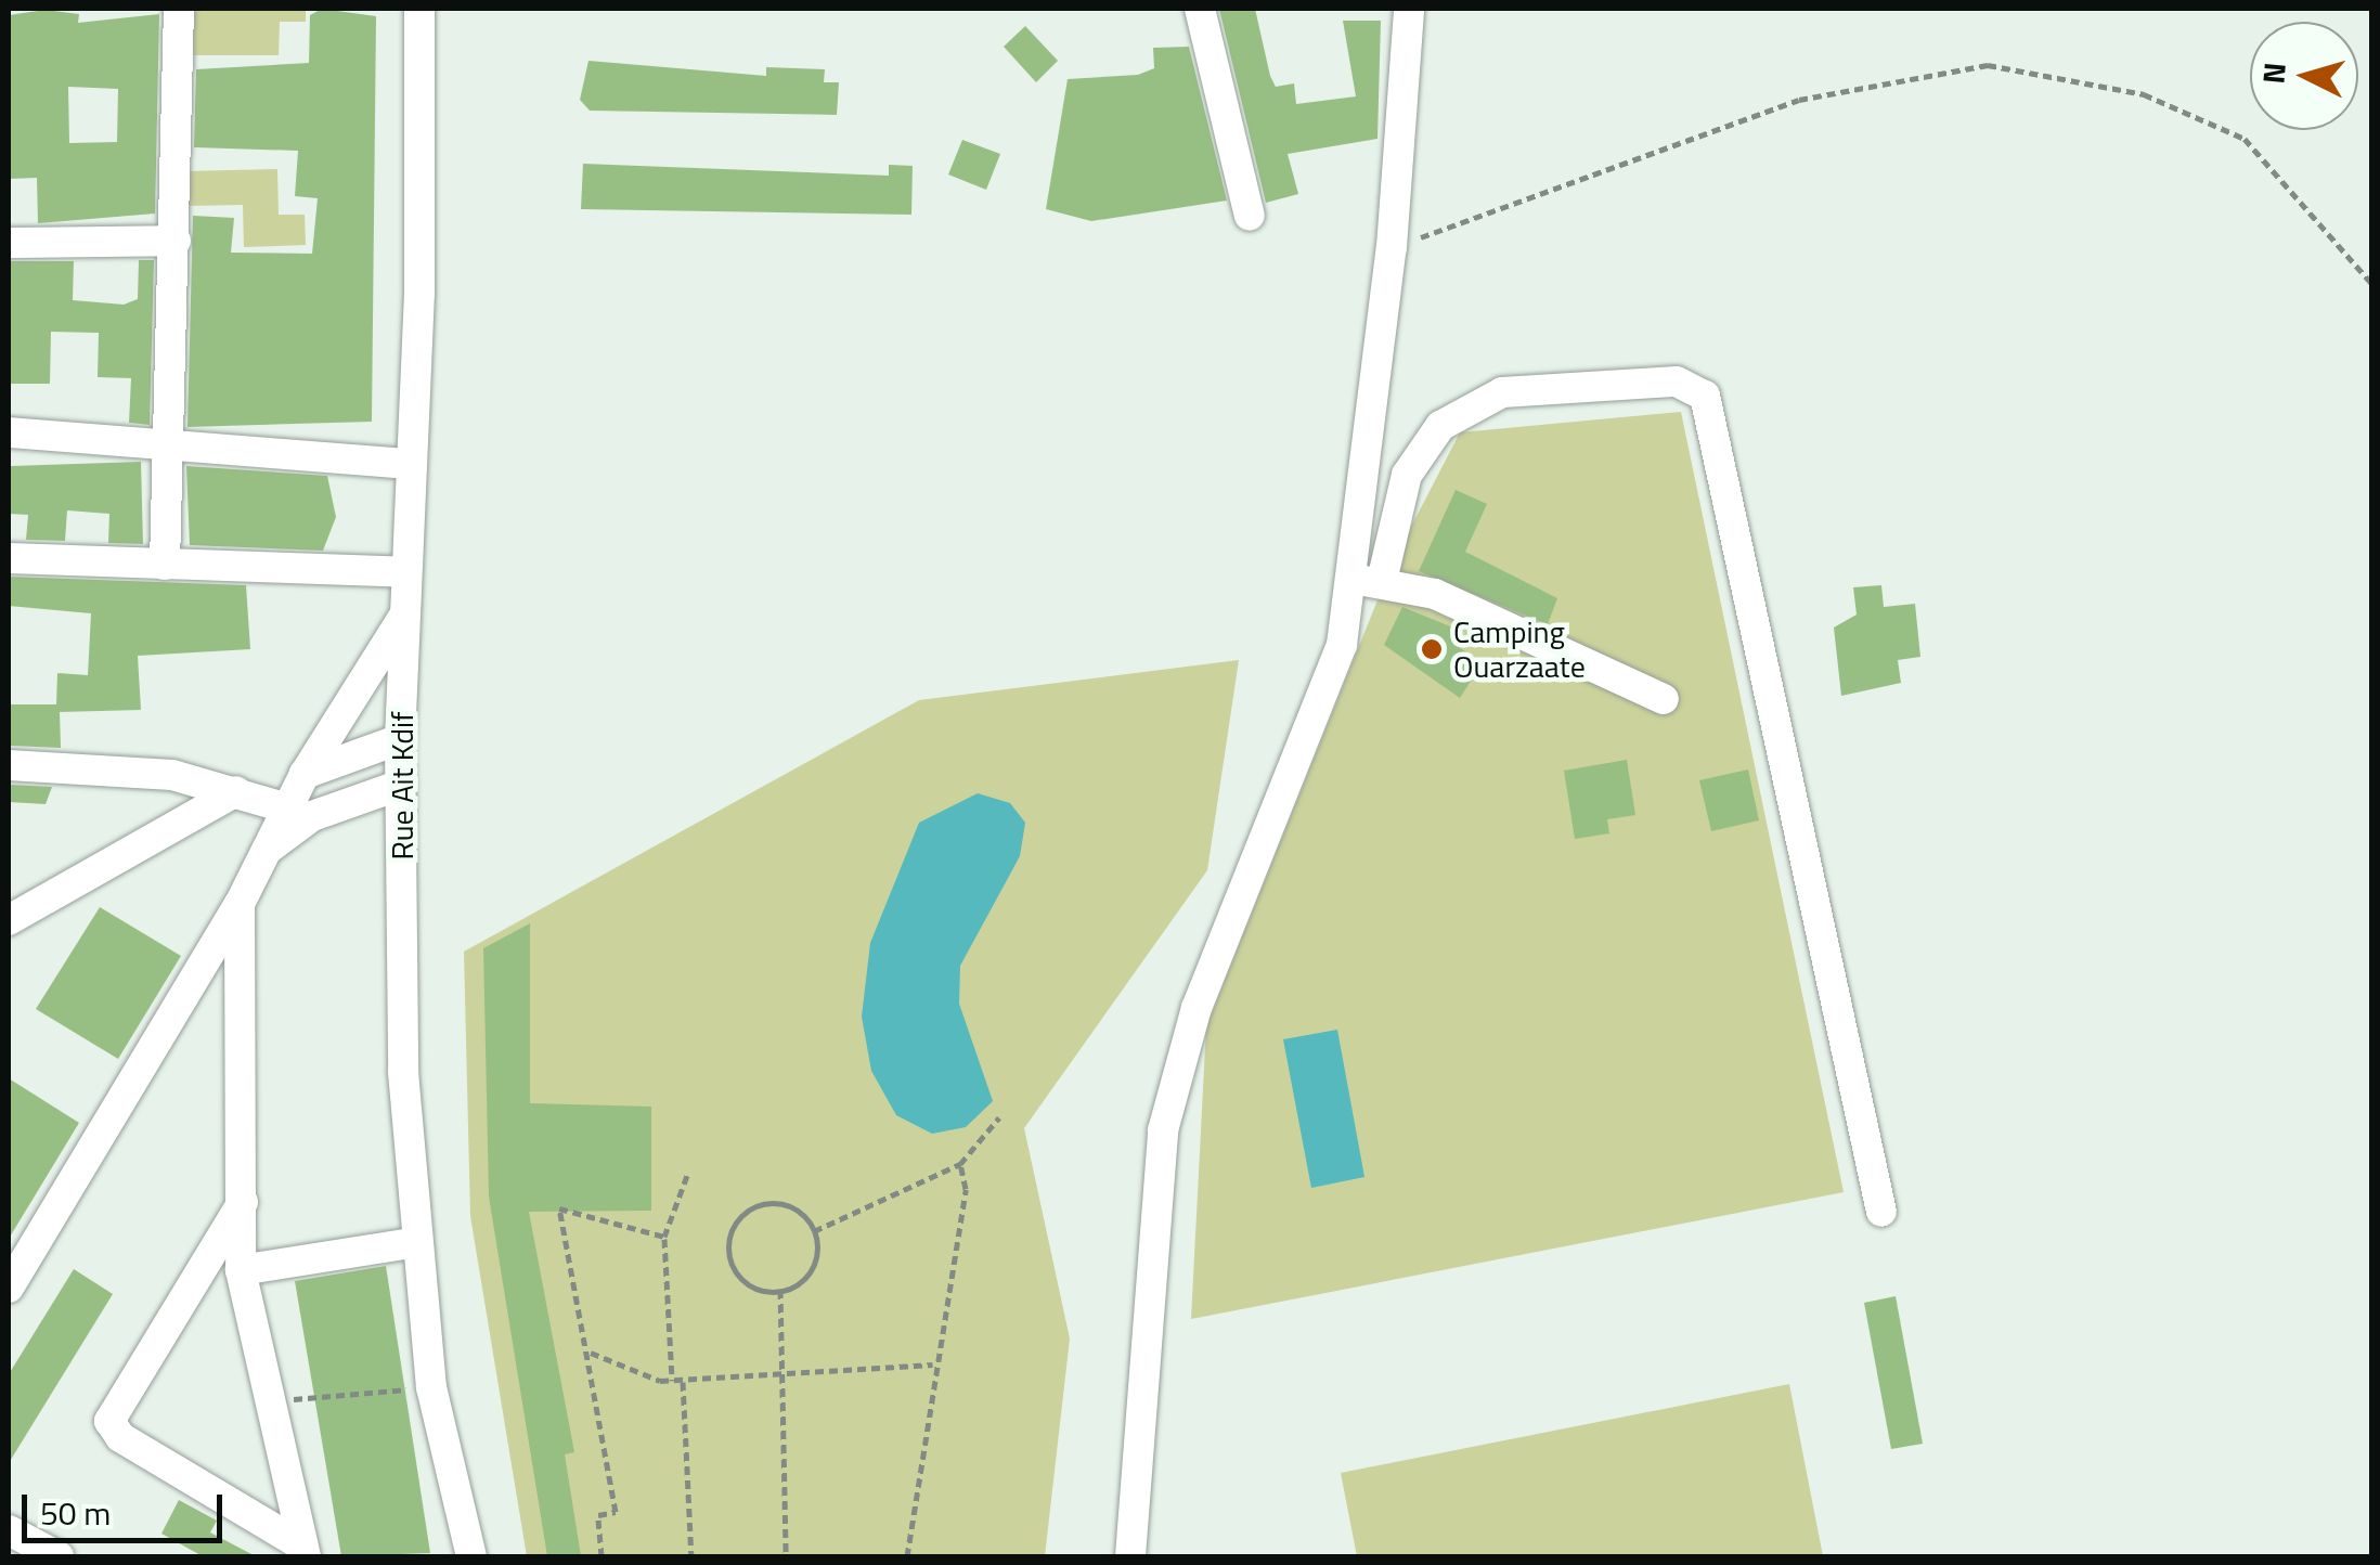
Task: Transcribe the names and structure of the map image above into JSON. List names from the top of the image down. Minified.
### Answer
{"streets":{"street":["Rue Ait Kdif"]},"places":["Camping Ouarzaate"],"scale_bar":"50 m","north":"left"}
